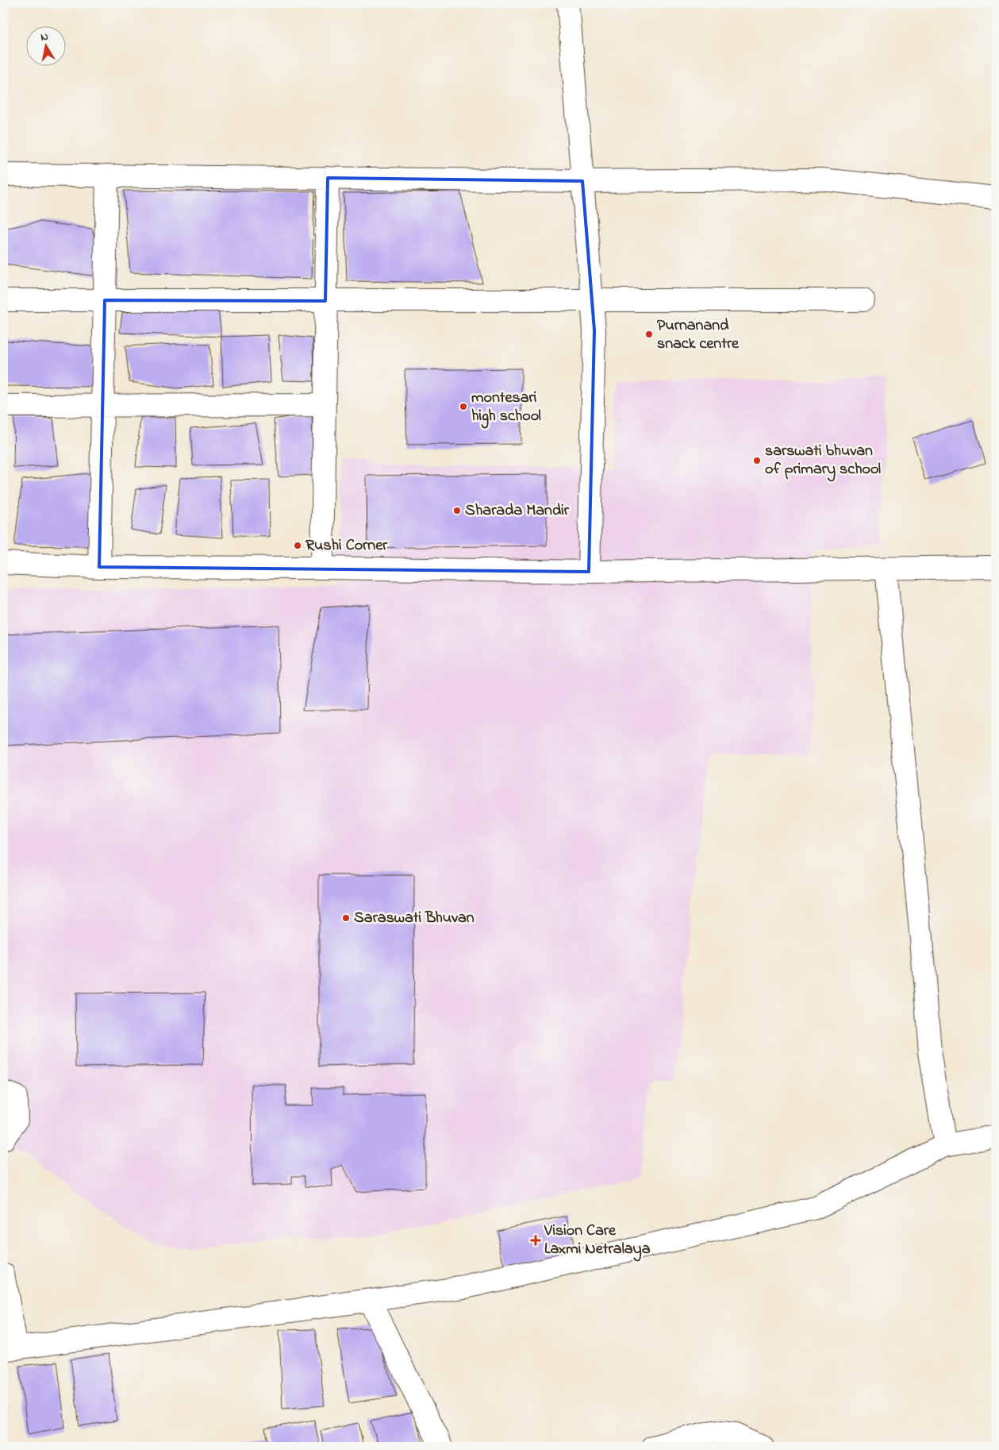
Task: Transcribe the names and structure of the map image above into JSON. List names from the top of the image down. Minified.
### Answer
{"places":{"other":["Purnanand snack centre","montesari high school","sarswati bhuvan of primary school","Sharada Mandir","Rushi Corner","Saraswati Bhuvan"],"health":["Vision Care Laxmi Netralaya"]},"north":"top"}
